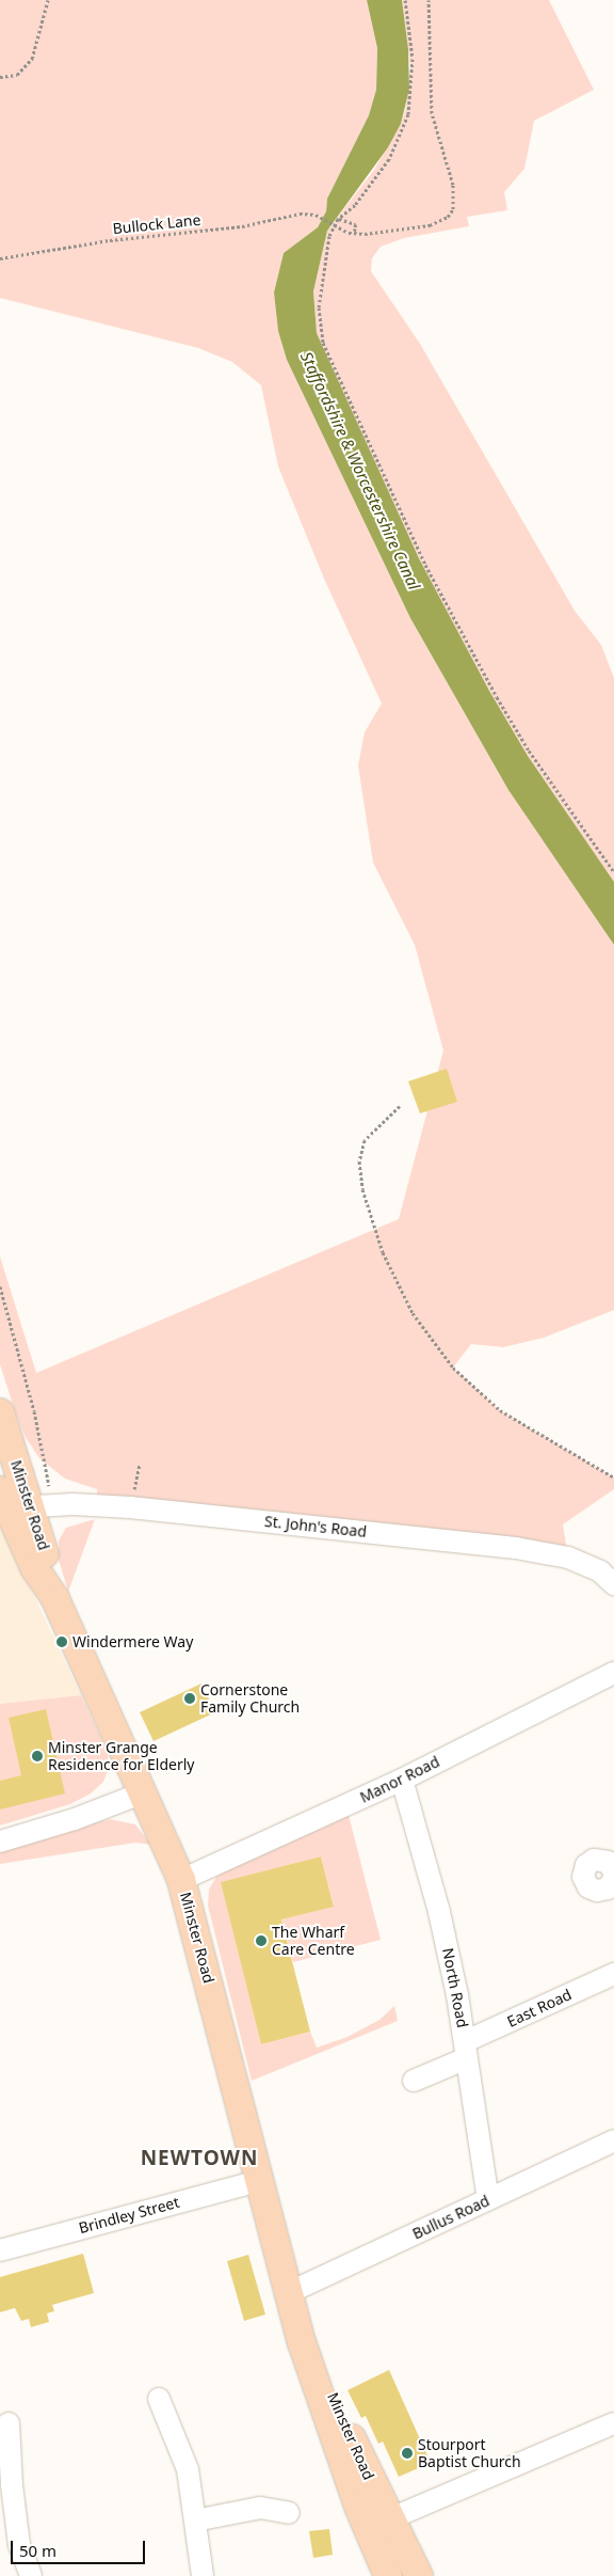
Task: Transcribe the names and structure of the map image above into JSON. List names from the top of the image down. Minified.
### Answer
{"streets":{"main road":["Minster Road"],"street":["St. John's Road","Manor Road","North Road","East Road","Brindley Street","Bullus Road"],"path":["Bullock Lane"]},"crossings":[["Minster Road","St. John's Road"],["Minster Road","Manor Road"],["Minster Road","Brindley Street"],["Minster Road","Bullus Road"],["Manor Road","North Road"],["North Road","East Road"],["North Road","Bullus Road"]],"districts":["NEWTOWN"],"water":["Staffordshire & Worcestershire Canal"],"places":["Windermere Way","Cornerstone Family Church","Minster Grange Residence for Elderly","The Wharf Care Centre","Stourport Baptist Church"],"scale_bar":"50 m"}
